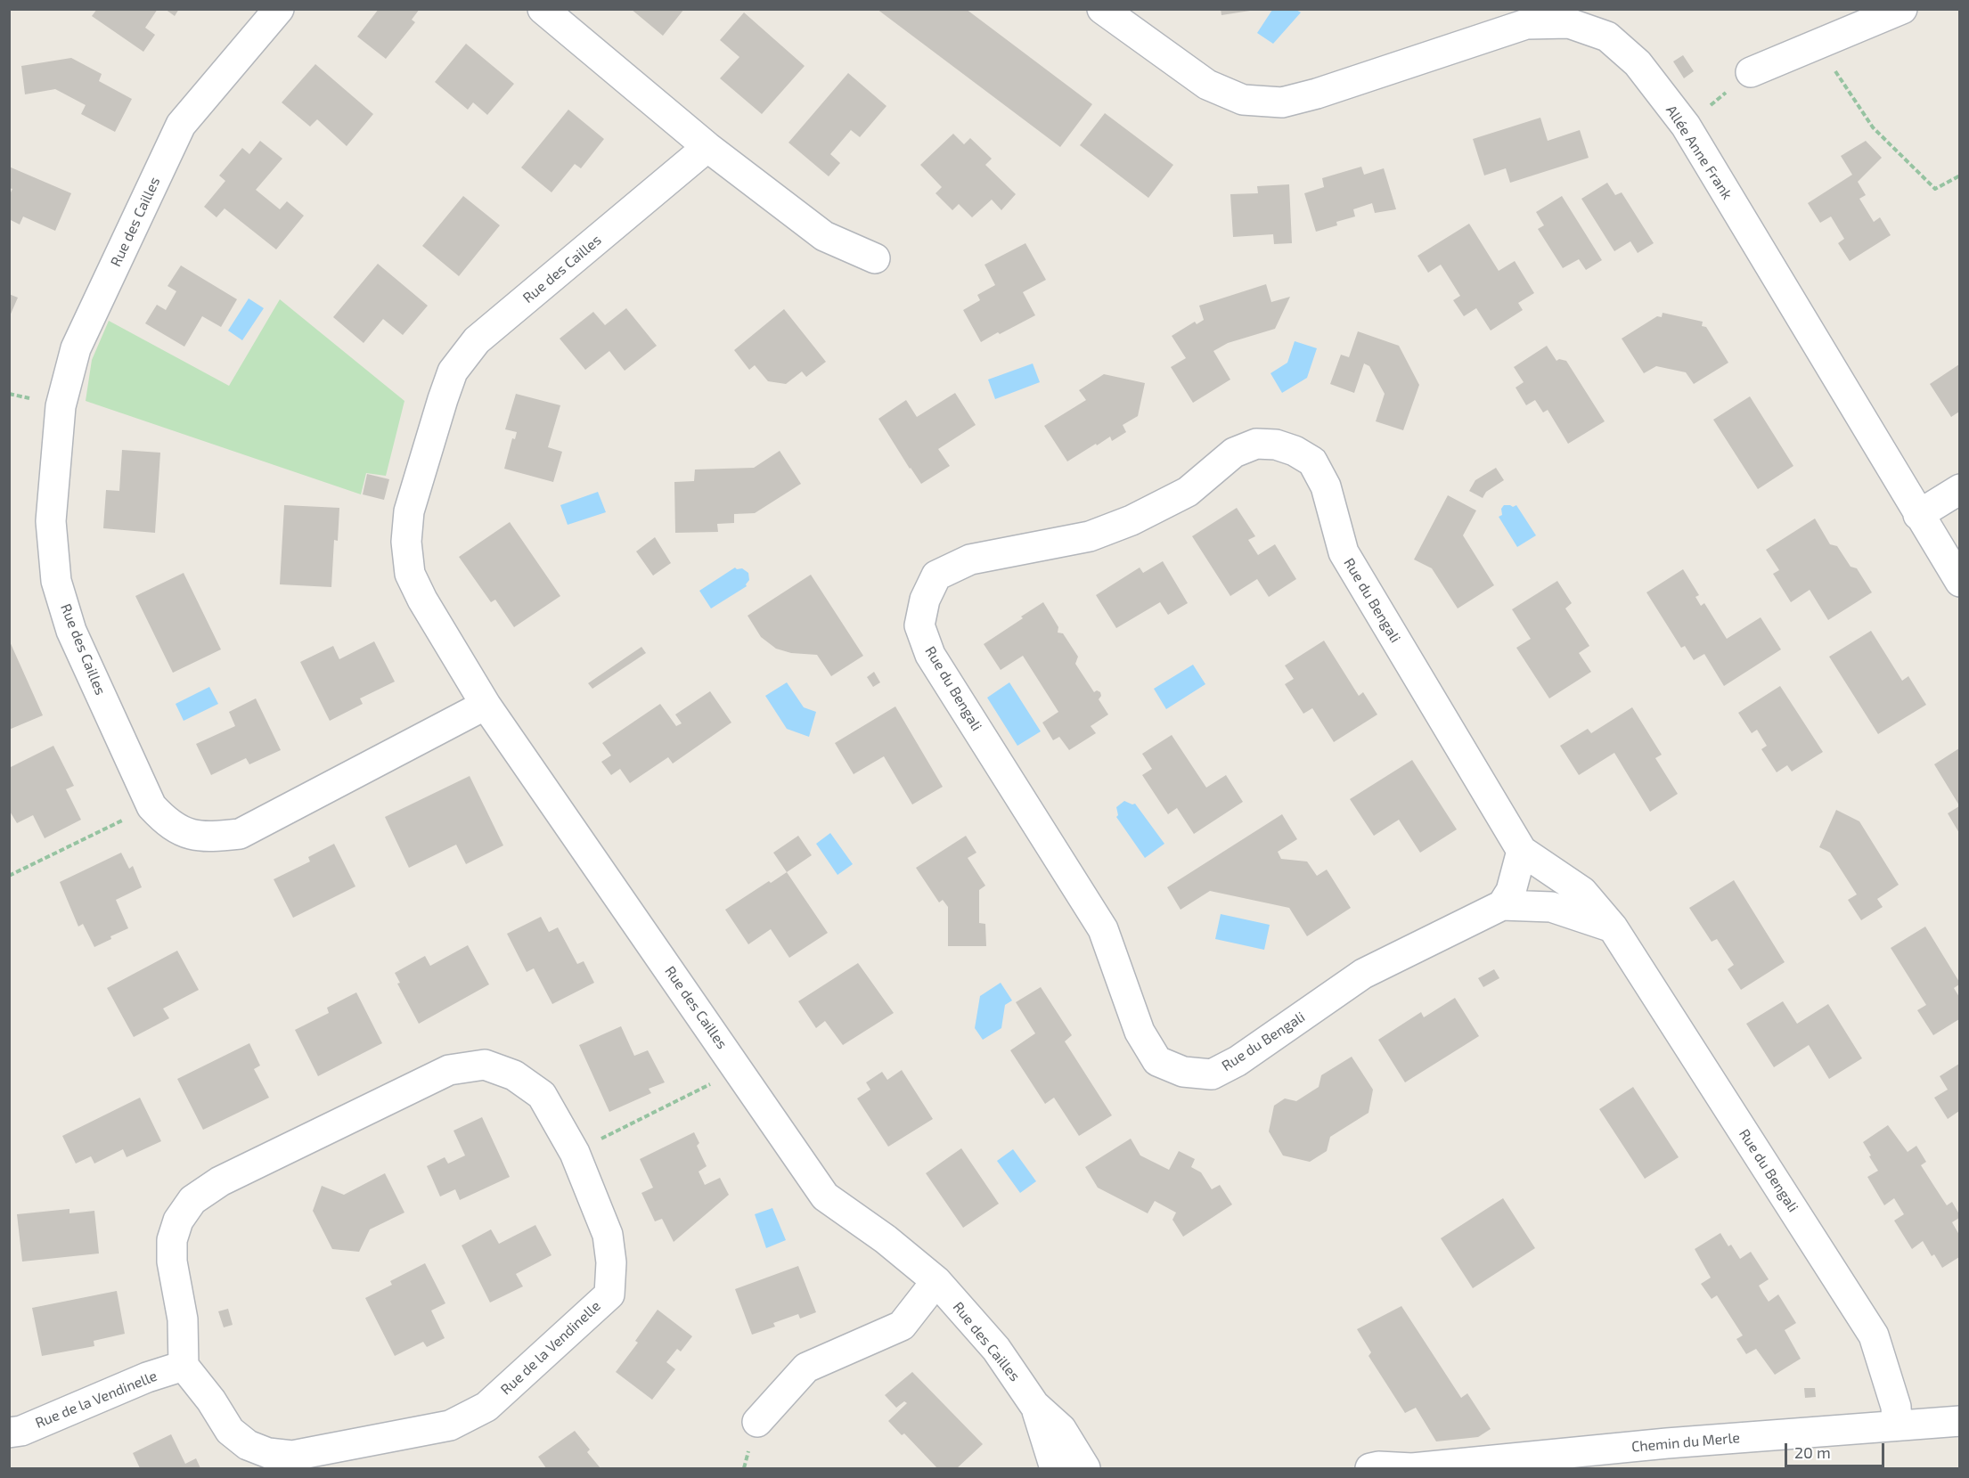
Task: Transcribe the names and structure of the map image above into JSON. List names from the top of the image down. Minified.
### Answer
{"streets":{"street":["Allée Anne Frank","Rue des Cailles","Rue du Bengali","Rue de la Vendinelle","Chemin du Merle"]},"crossings":[["Rue du Bengali","Chemin du Merle"]],"scale_bar":"20 m"}
